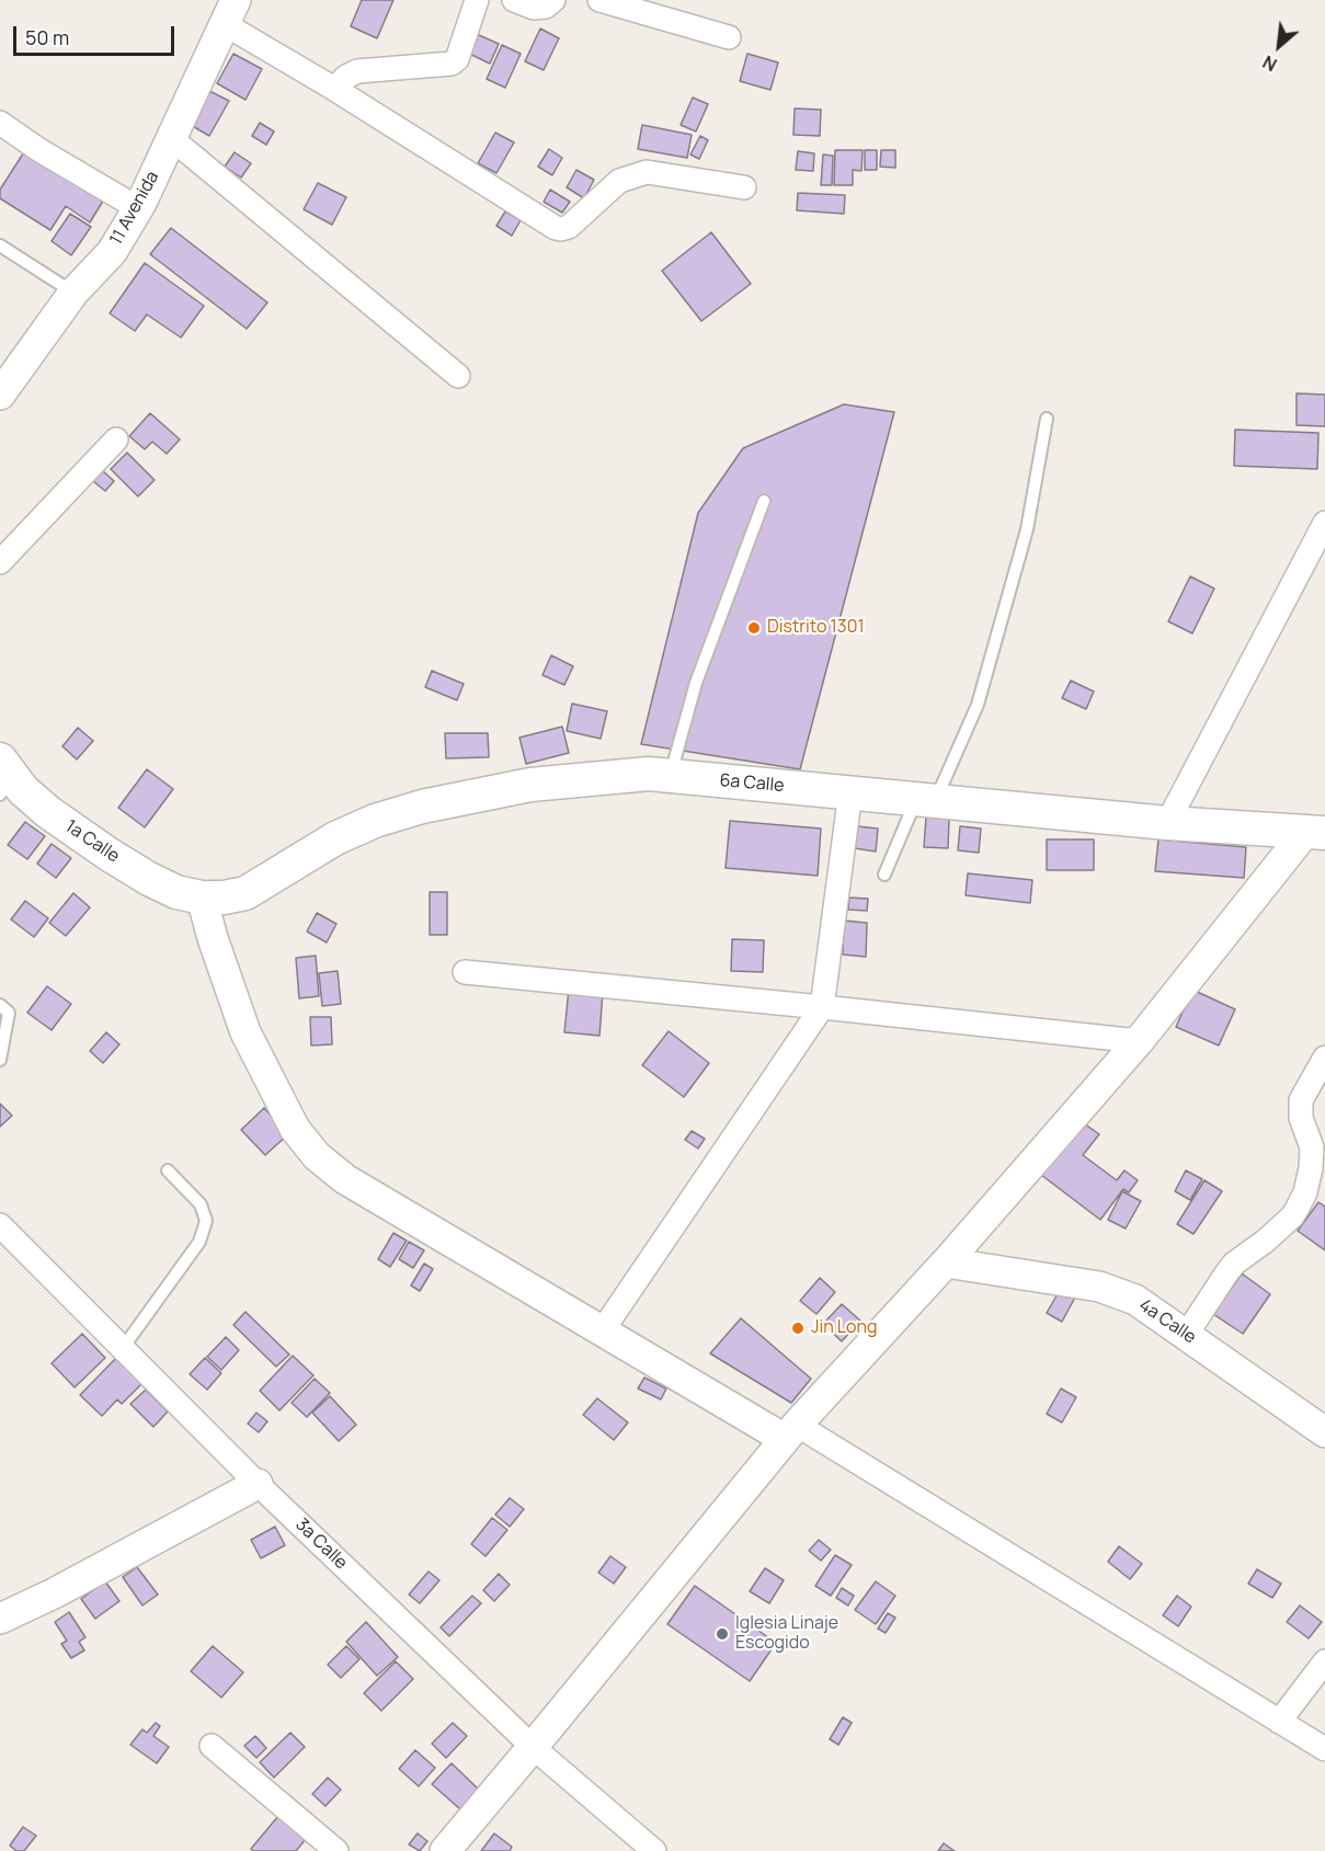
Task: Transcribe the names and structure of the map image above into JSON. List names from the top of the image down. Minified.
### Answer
{"streets":{"main road":["6a Calle","1a Calle"],"street":["11 Avenida","4a Calle","3a Calle"]},"crossings":[["6a Calle","1a Calle"]],"places":["Distrito 1301","Jin Long","Iglesia Linaje Escogido"],"scale_bar":"50 m","north":"bottom left"}
